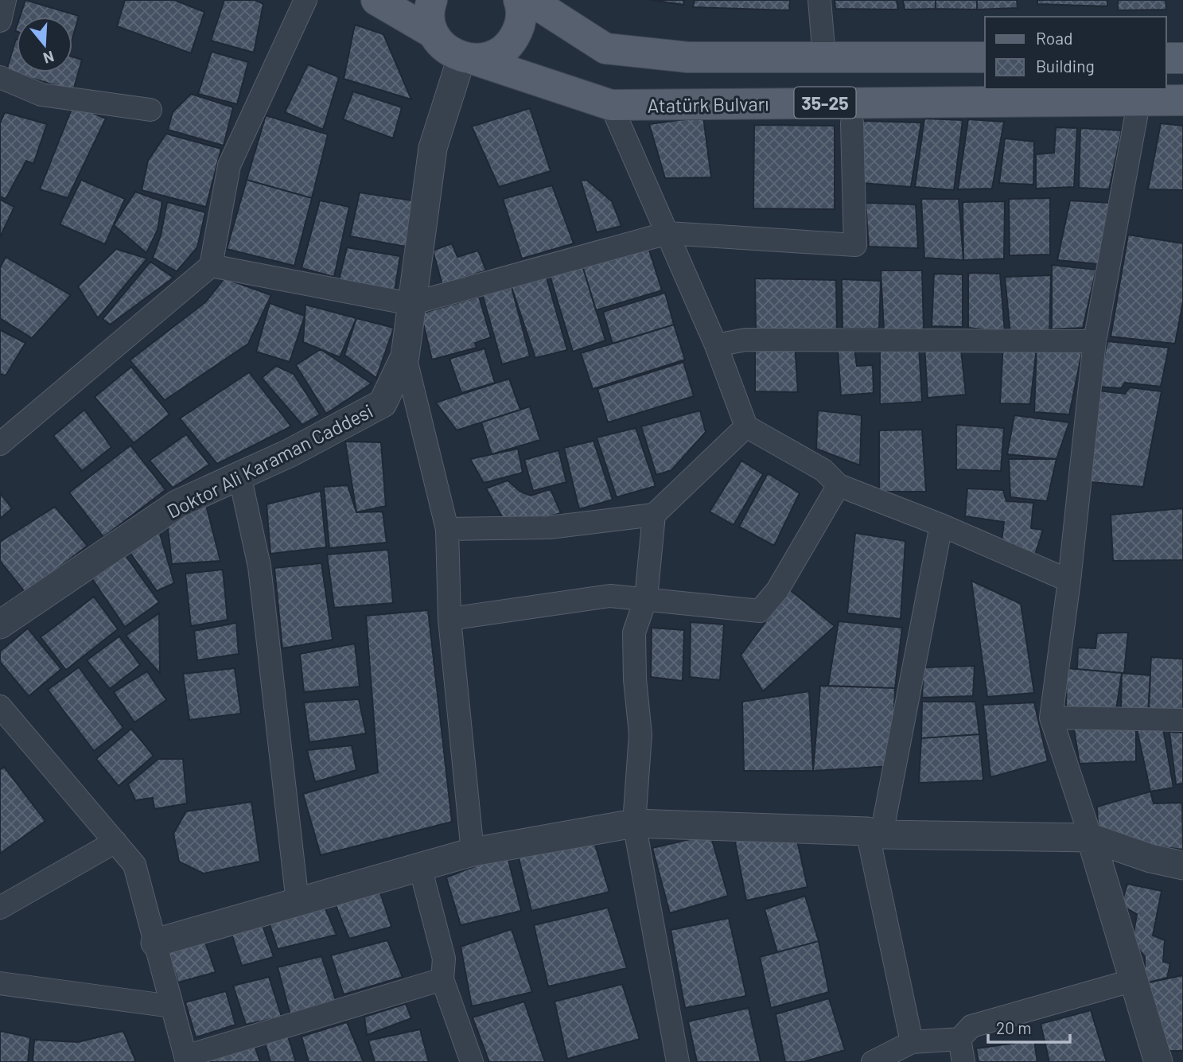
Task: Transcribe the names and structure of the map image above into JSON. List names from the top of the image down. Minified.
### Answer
{"streets":{"main road":["35-25","Atatürk Bulvarı"],"street":["Doktor Ali Karaman Caddesi"]},"crossings":[["35-25","Atatürk Bulvarı"],["35-25","Doktor Ali Karaman Caddesi"],["Atatürk Bulvarı","Doktor Ali Karaman Caddesi"]],"legend":["Road","Building"],"scale_bar":"20 m","north":"bottom"}
